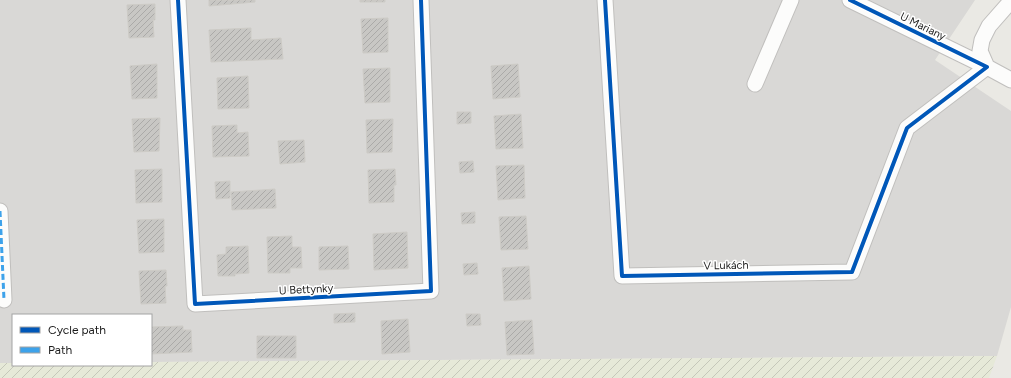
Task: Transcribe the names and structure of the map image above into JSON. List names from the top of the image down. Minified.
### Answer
{"streets":{"street":["U Mariany","V Lukách","U Bettynky"]},"crossings":[["U Mariany","V Lukách"]],"legend":["Cycle path","Path"]}
